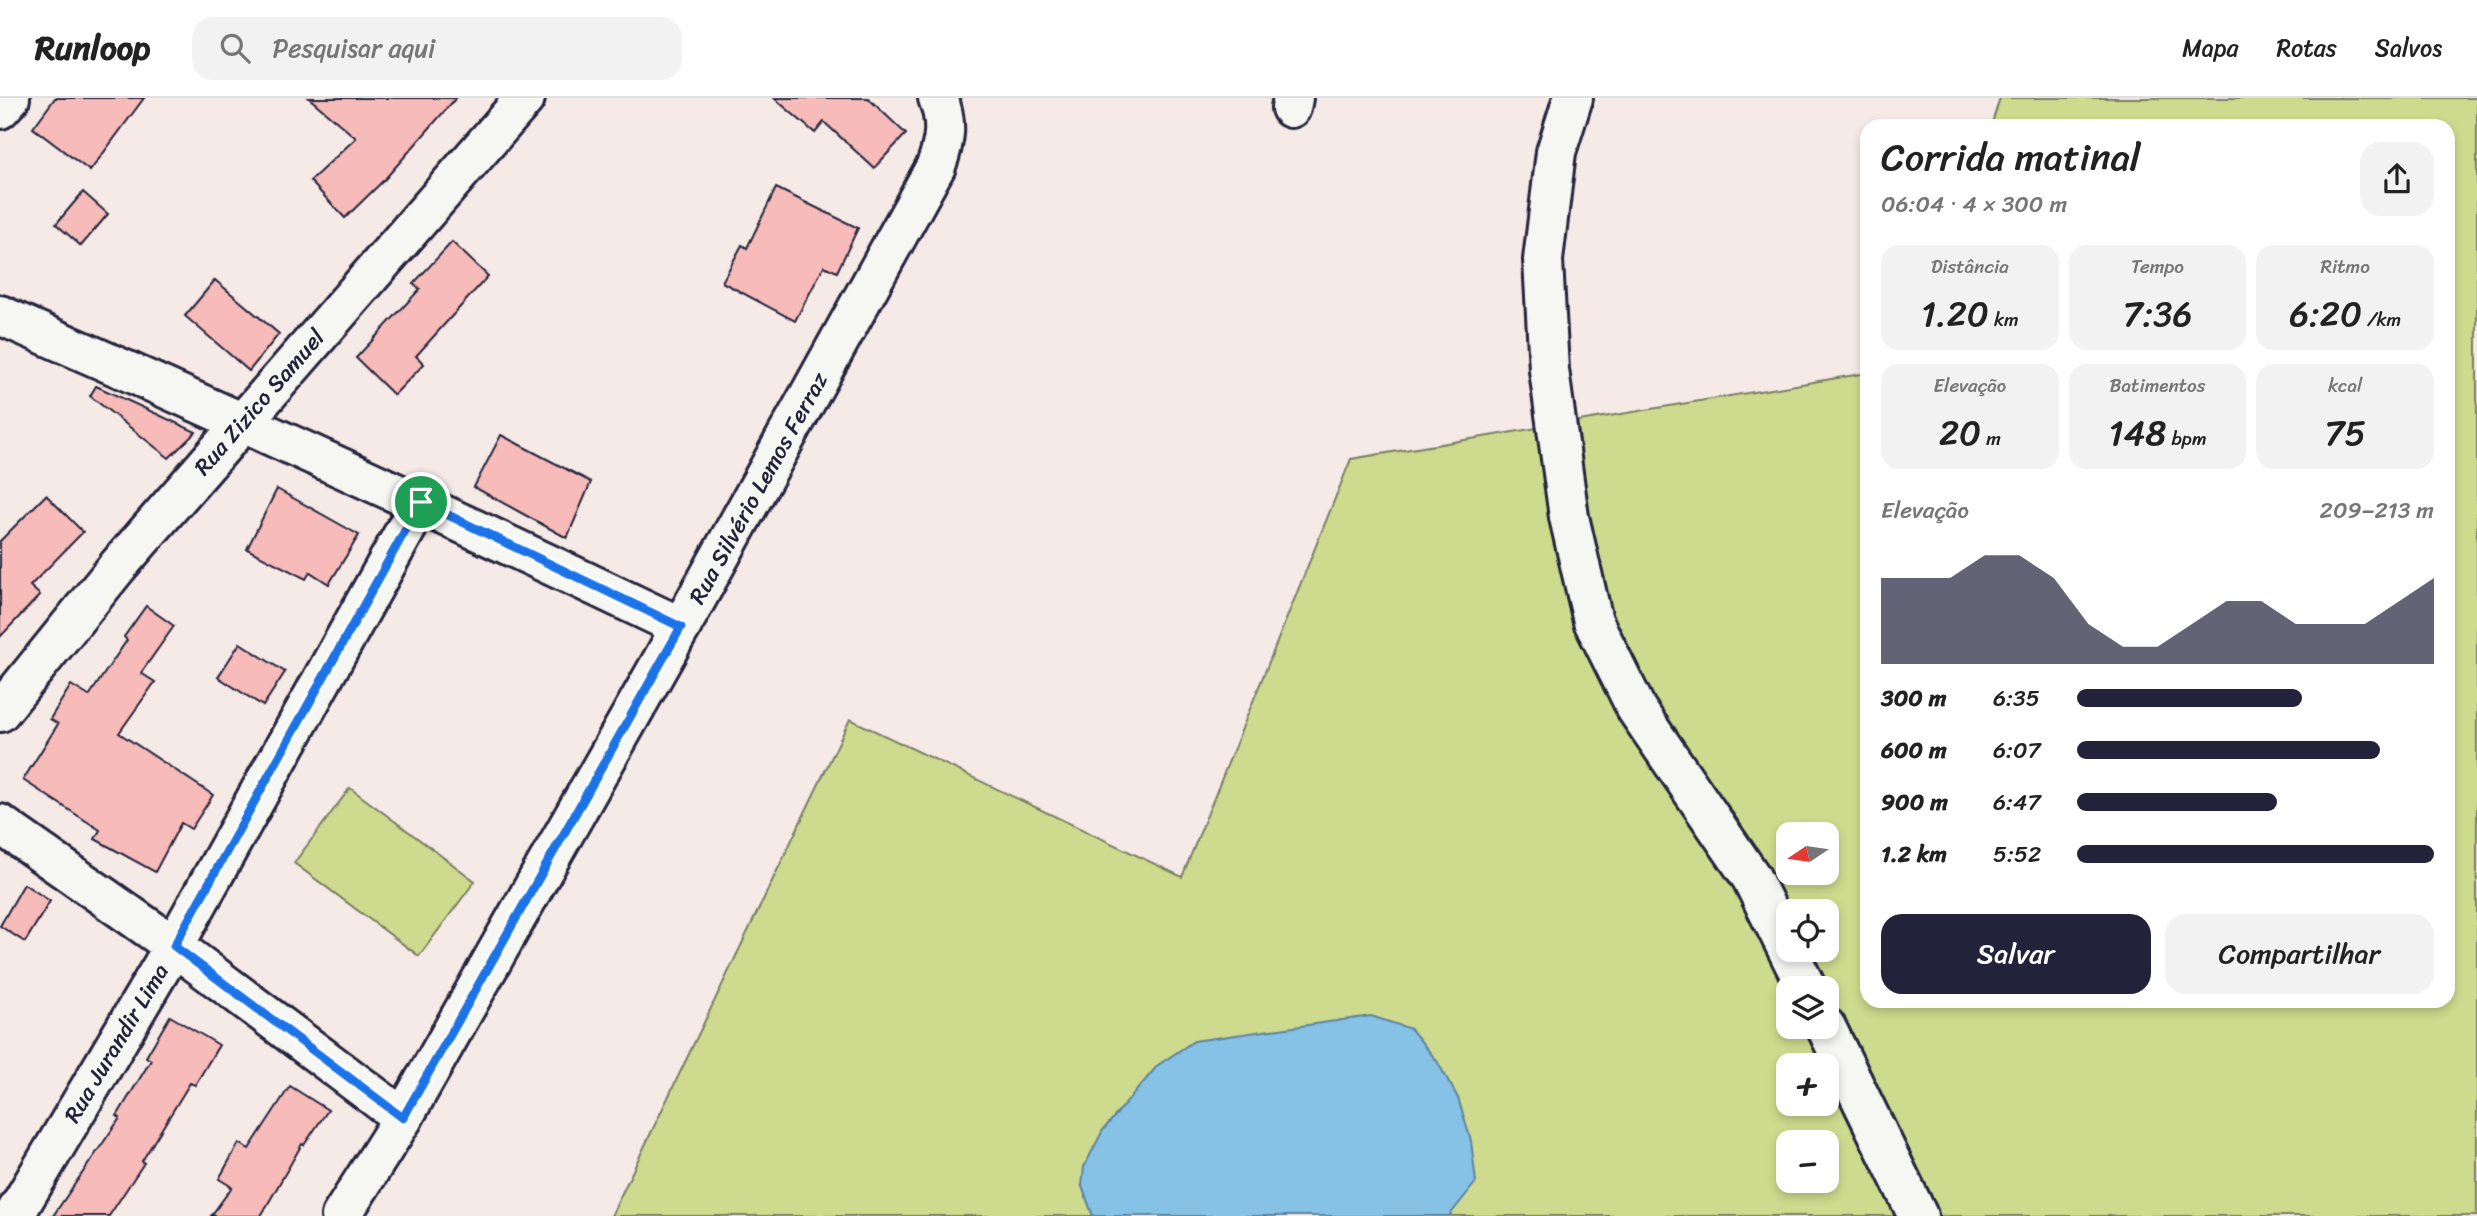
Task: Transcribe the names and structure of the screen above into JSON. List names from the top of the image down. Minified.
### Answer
{"streets":{"street":["Rua Zizico Samuel","Rua Silvério Lemos Ferraz","Rua Jurandir Lima"]},"north":"left","page":{"header":"Runloop","search":"Pesquisar aqui","nav":["Mapa","Rotas","Salvos"],"heading":["Corrida matinal","06:04 · 4 × 300 m"],"stats":[["Distância","1.20 km"],["Tempo","7:36"],["Ritmo","6:20 /km"],["Elevação","20 m"],["Batimentos","148 bpm"],["kcal","75"]],"chart":["Elevação","209–213 m"],"list":[{"name":"300 m","note":"6:35"},{"name":"600 m","note":"6:07"},{"name":"900 m","note":"6:47"},{"name":"1.2 km","note":"5:52"}],"map_buttons":["+","−"],"buttons":["Salvar","Compartilhar"]}}
